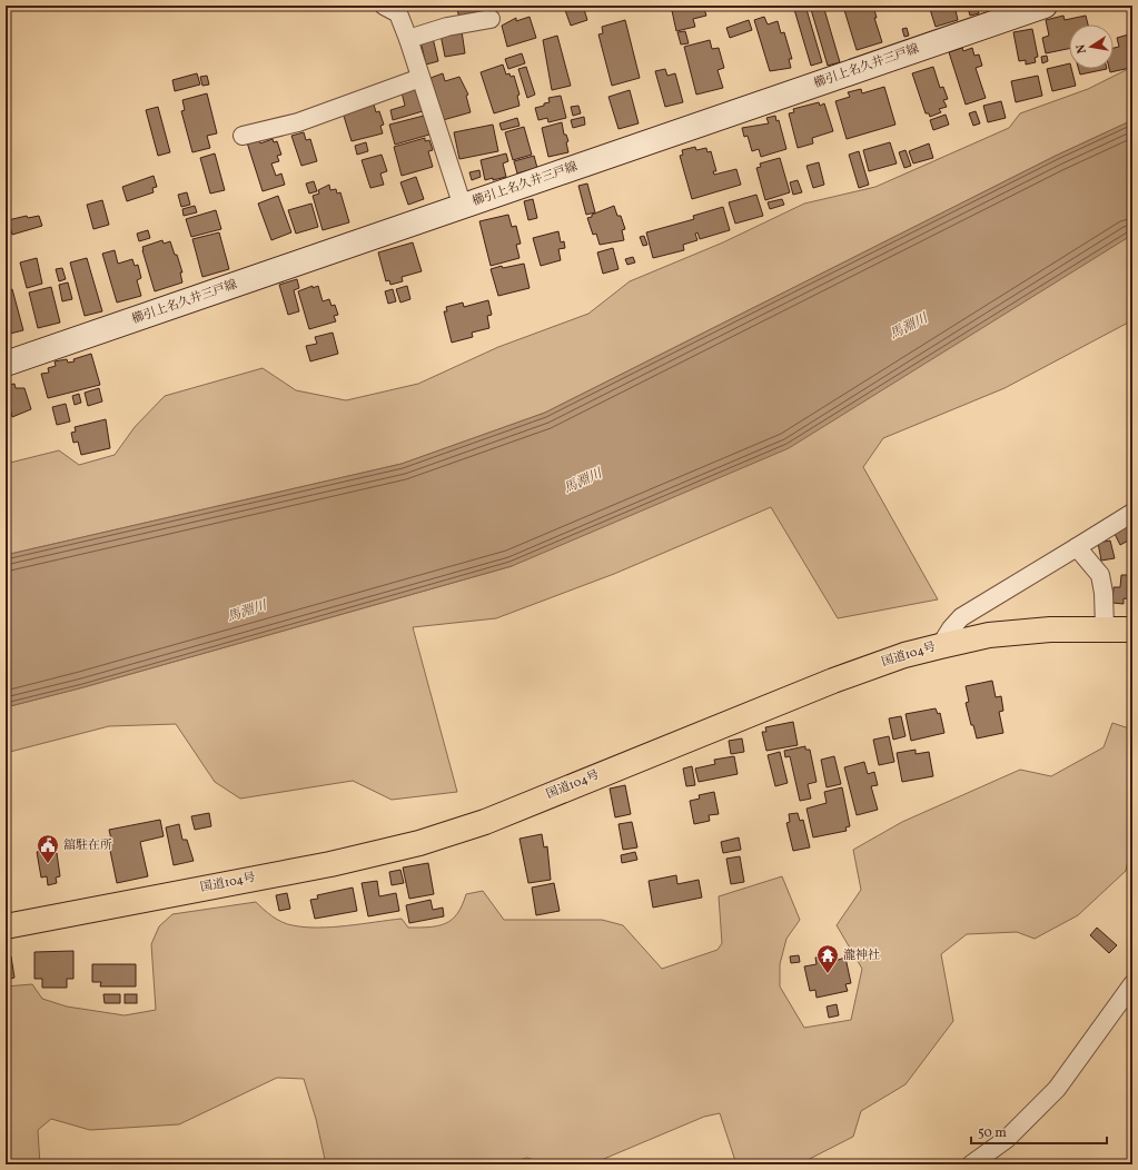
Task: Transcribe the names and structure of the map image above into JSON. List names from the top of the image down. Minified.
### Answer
{"streets":{"highway":["国道104号"],"main road":["櫛引上名久井三戸線"]},"water":["馬淵川"],"places":{"public building":["舘駐在所"],"temple":["瀧神社"]},"scale_bar":"50 m","north":"left"}
